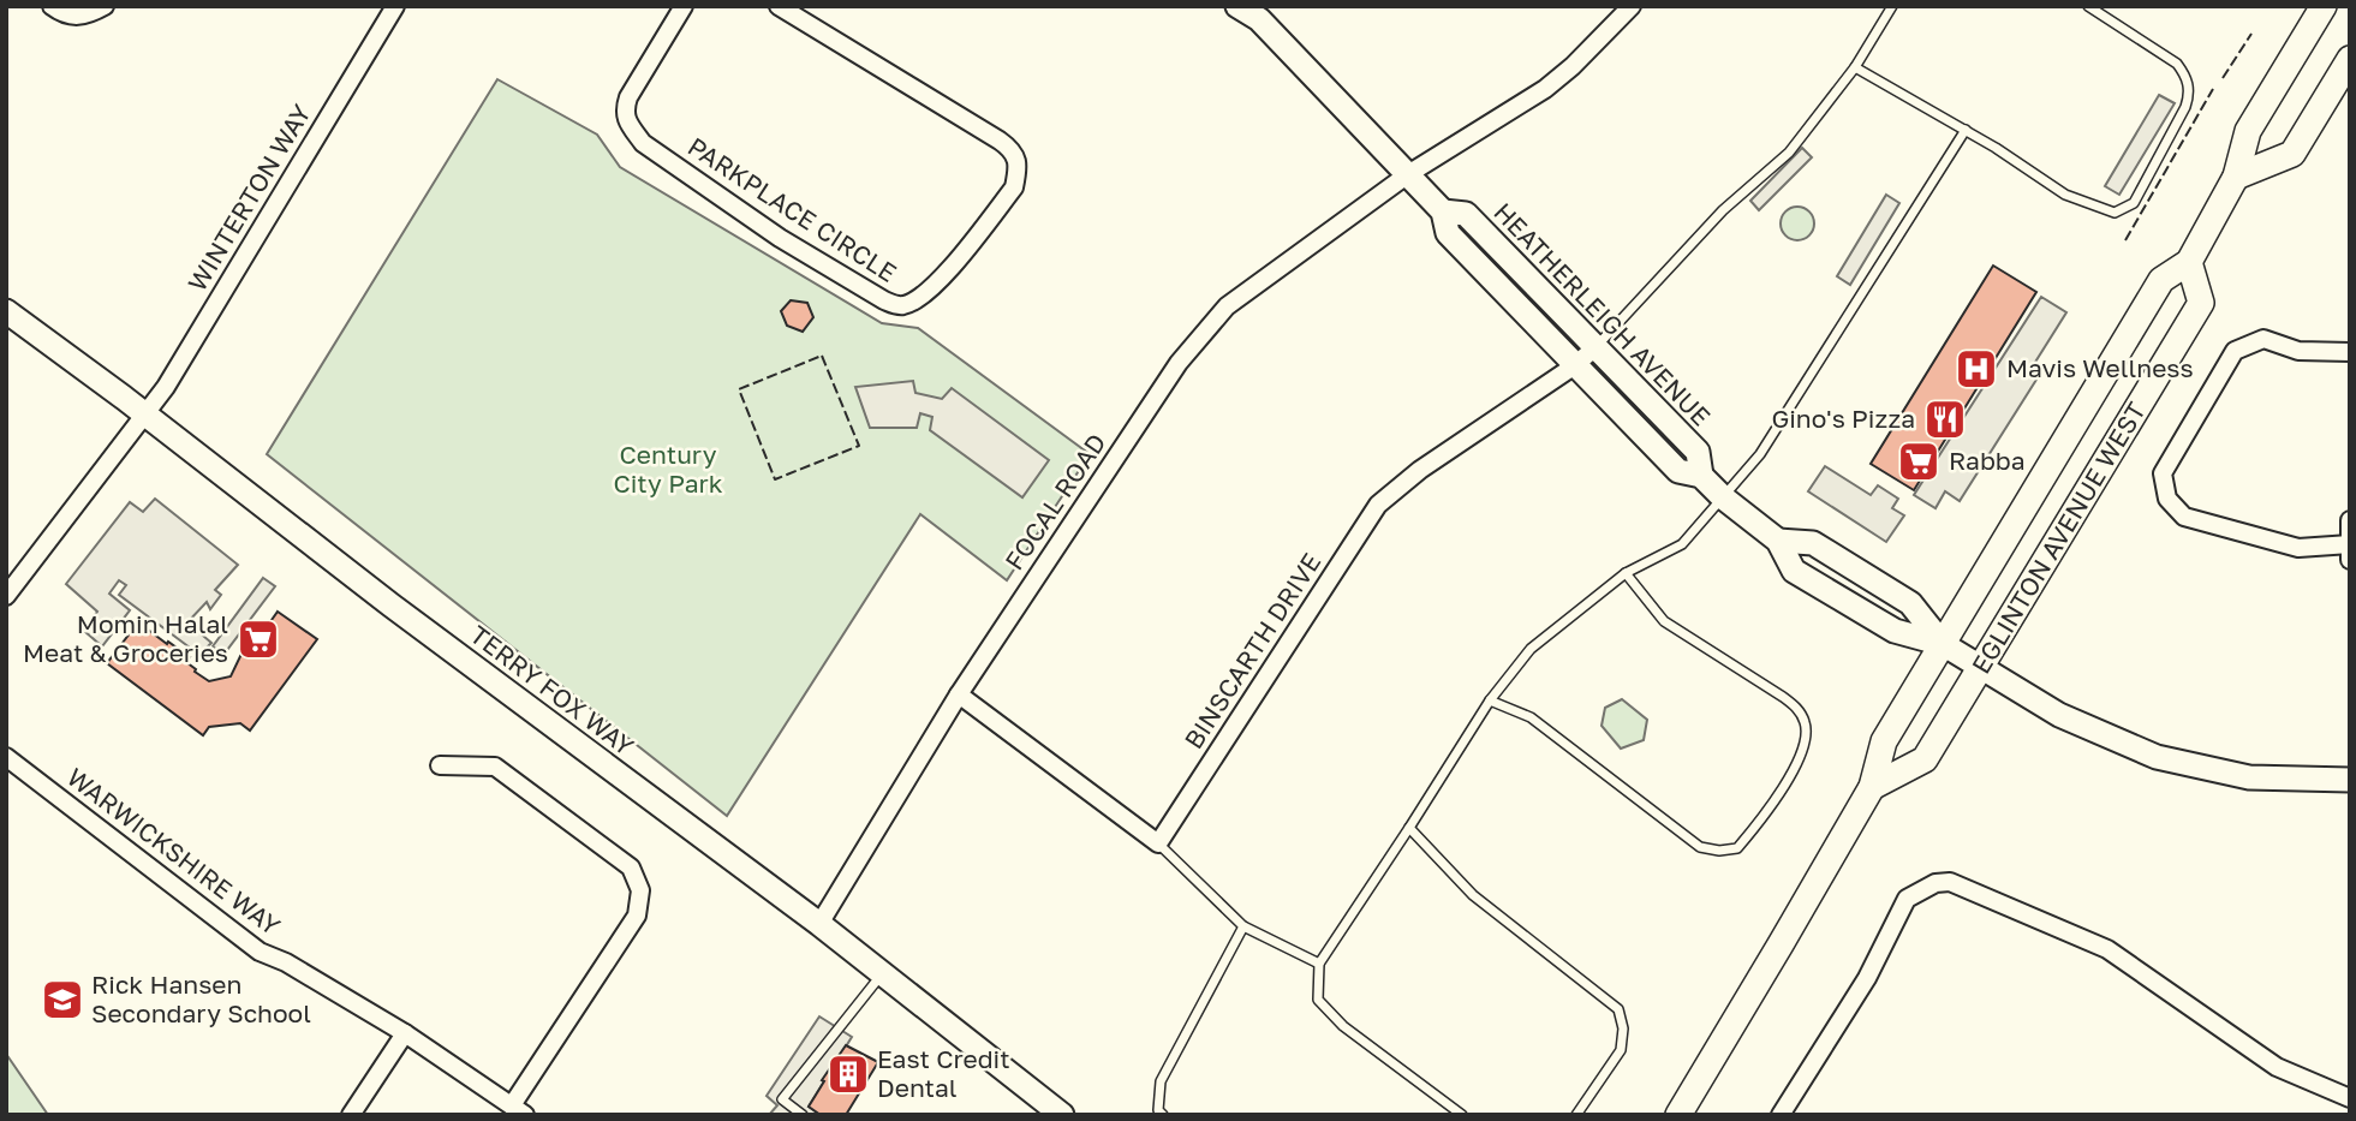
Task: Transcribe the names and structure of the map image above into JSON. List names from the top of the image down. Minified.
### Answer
{"streets":{"main road":["EGLINTON AVENUE WEST"],"street":["WINTERTON WAY","PARKPLACE CIRCLE","HEATHERLEIGH AVENUE","FOCAL ROAD","BINSCARTH DRIVE","TERRY FOX WAY","WARWICKSHIRE WAY"]},"crossings":[["WINTERTON WAY","TERRY FOX WAY"],["HEATHERLEIGH AVENUE","FOCAL ROAD"],["HEATHERLEIGH AVENUE","EGLINTON AVENUE WEST"],["HEATHERLEIGH AVENUE","BINSCARTH DRIVE"],["FOCAL ROAD","TERRY FOX WAY"]],"parks":["Century City Park"],"places":{"hospital":["Mavis Wellness"],"restaurant":["Gino's Pizza"],"supermarket":["Rabba","Momin Halal Meat & Groceries"],"school or university":["Rick Hansen Secondary School"],"building":["East Credit Dental"]}}
